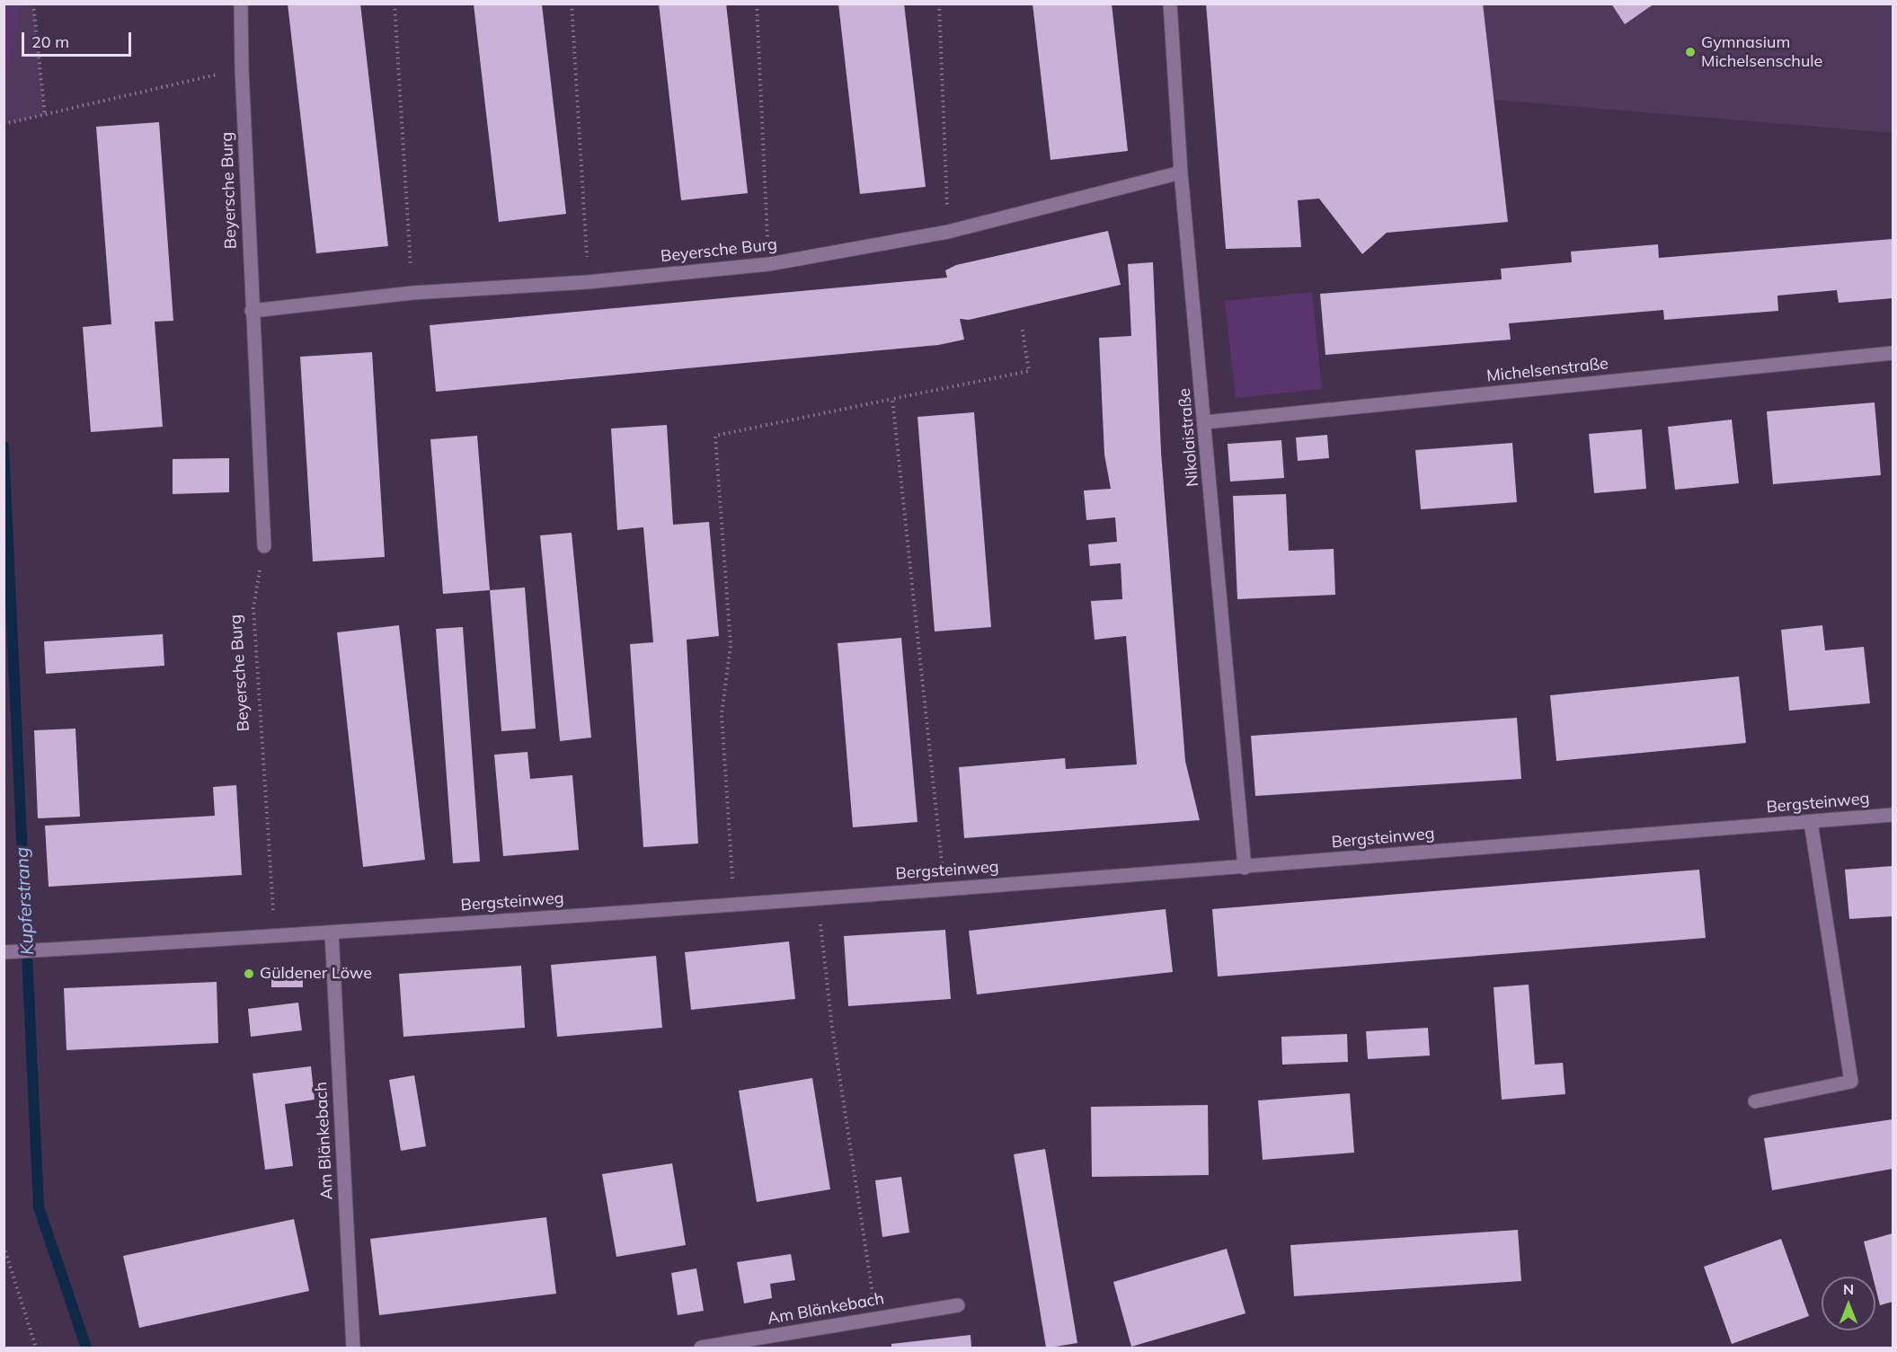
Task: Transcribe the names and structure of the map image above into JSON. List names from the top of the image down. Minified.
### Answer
{"streets":{"street":["Beyersche Burg","Michelsenstraße","Nikolaistraße","Bergsteinweg","Am Blänkebach"]},"crossings":[["Beyersche Burg","Nikolaistraße"],["Beyersche Burg","Bergsteinweg"],["Michelsenstraße","Nikolaistraße"],["Nikolaistraße","Bergsteinweg"],["Bergsteinweg","Am Blänkebach"]],"water":["Kupferstrang"],"places":["Gymnasium Michelsenschule","Güldener Löwe"],"scale_bar":"20 m","north":"top"}
